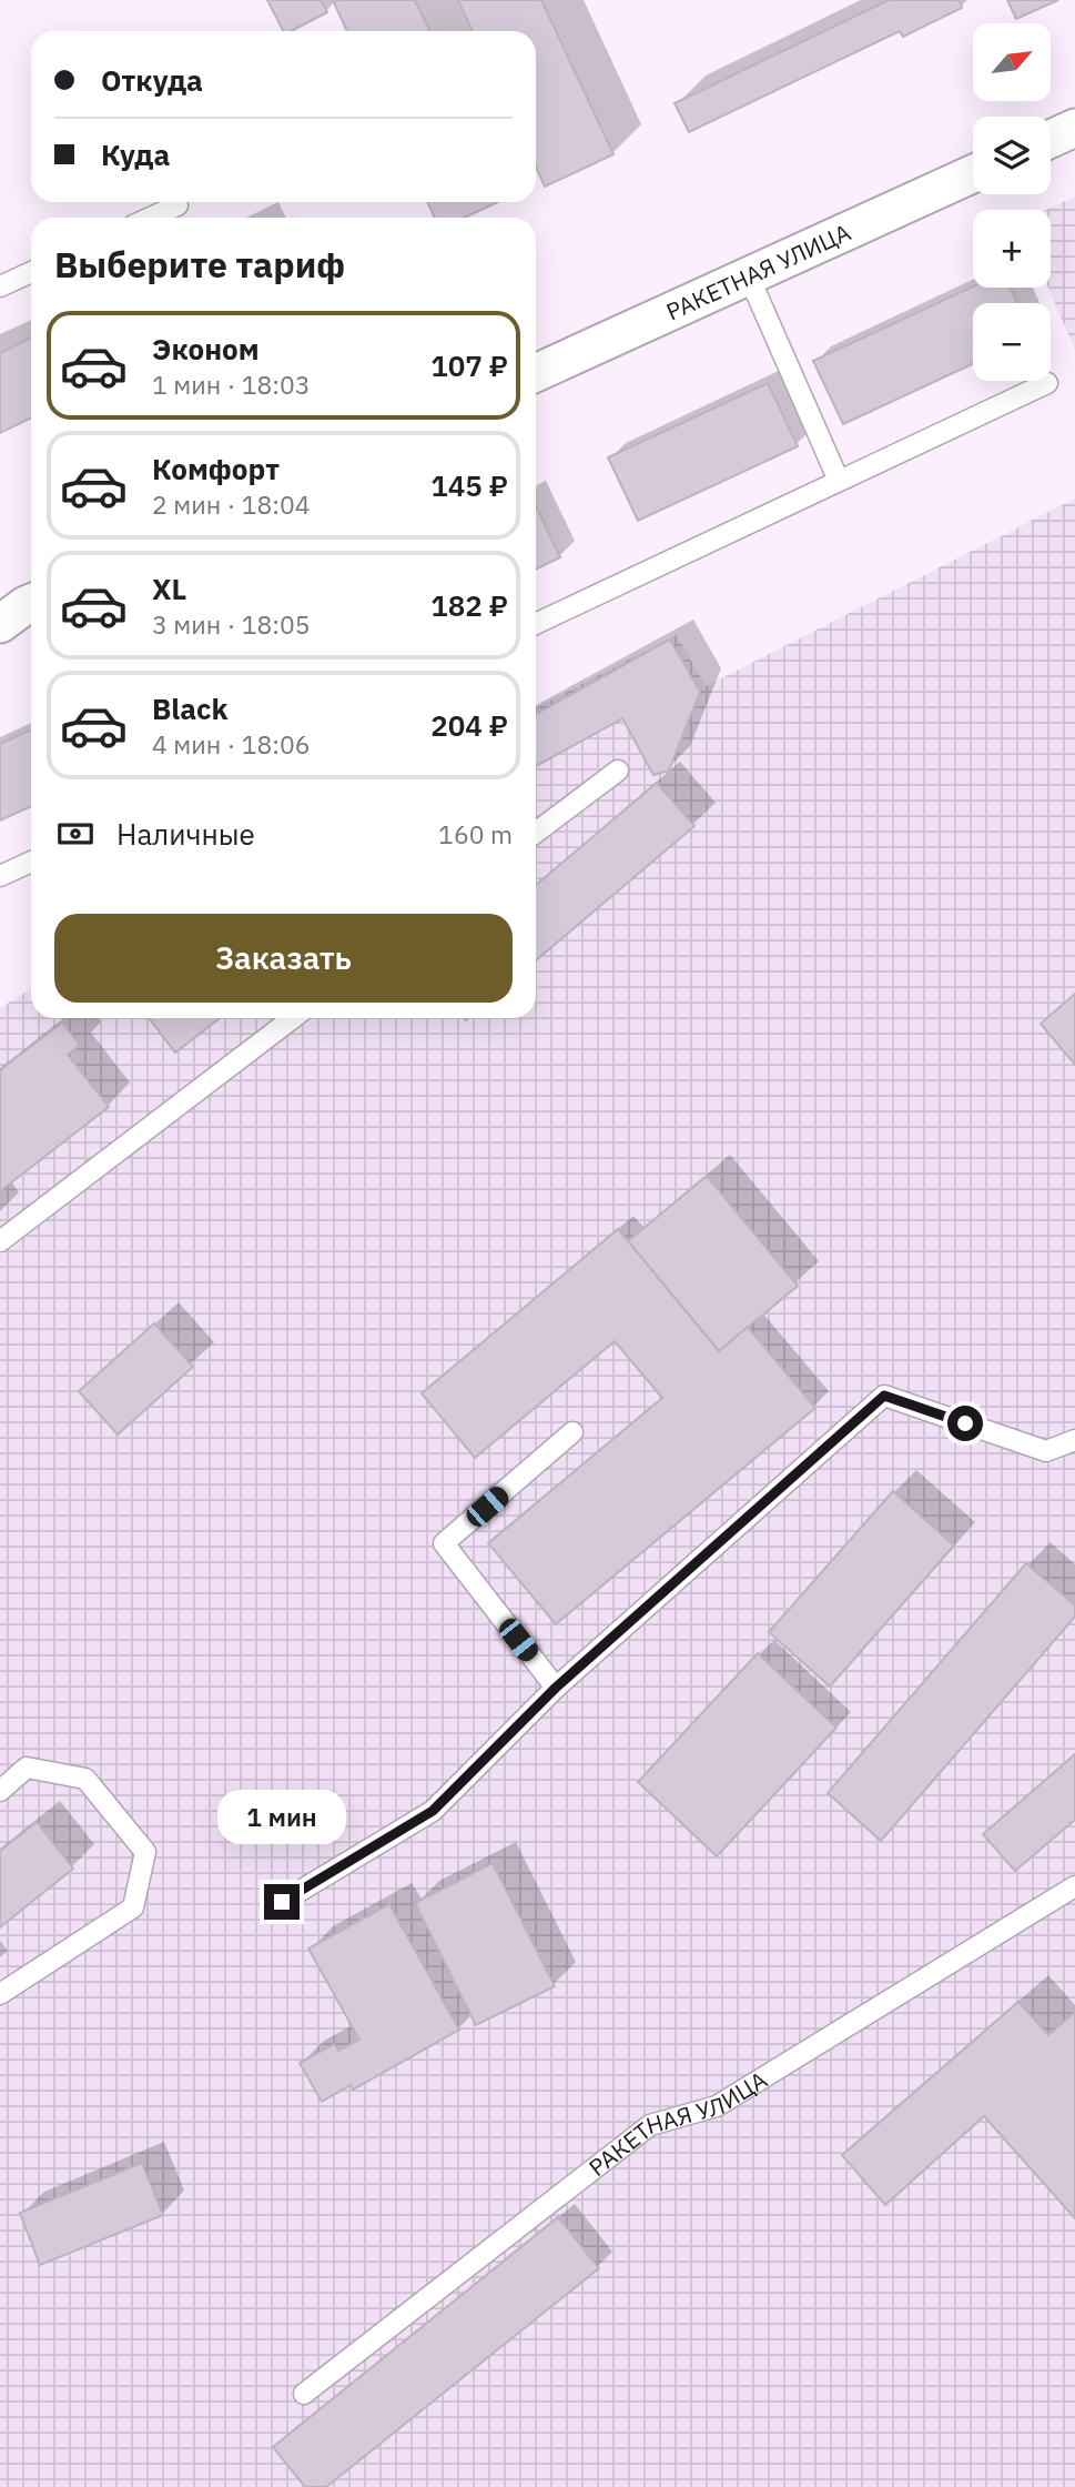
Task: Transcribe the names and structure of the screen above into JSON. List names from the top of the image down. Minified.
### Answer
{"streets":{"street":["РАКЕТНАЯ УЛИЦА"]},"north":"top right","page":{"map_buttons":["+","−"],"banner":["Откуда","Куда"],"heading":"Выберите тариф","list":[{"name":"Эконом","note":"1 мин · 18:03","value":"107 ₽"},{"name":"Комфорт","note":"2 мин · 18:04","value":"145 ₽"},{"name":"XL","note":"3 мин · 18:05","value":"182 ₽"},{"name":"Black","note":"4 мин · 18:06","value":"204 ₽"}],"pay":["Наличные","160 m"],"buttons":"Заказать","bubble":"1 мин"}}
